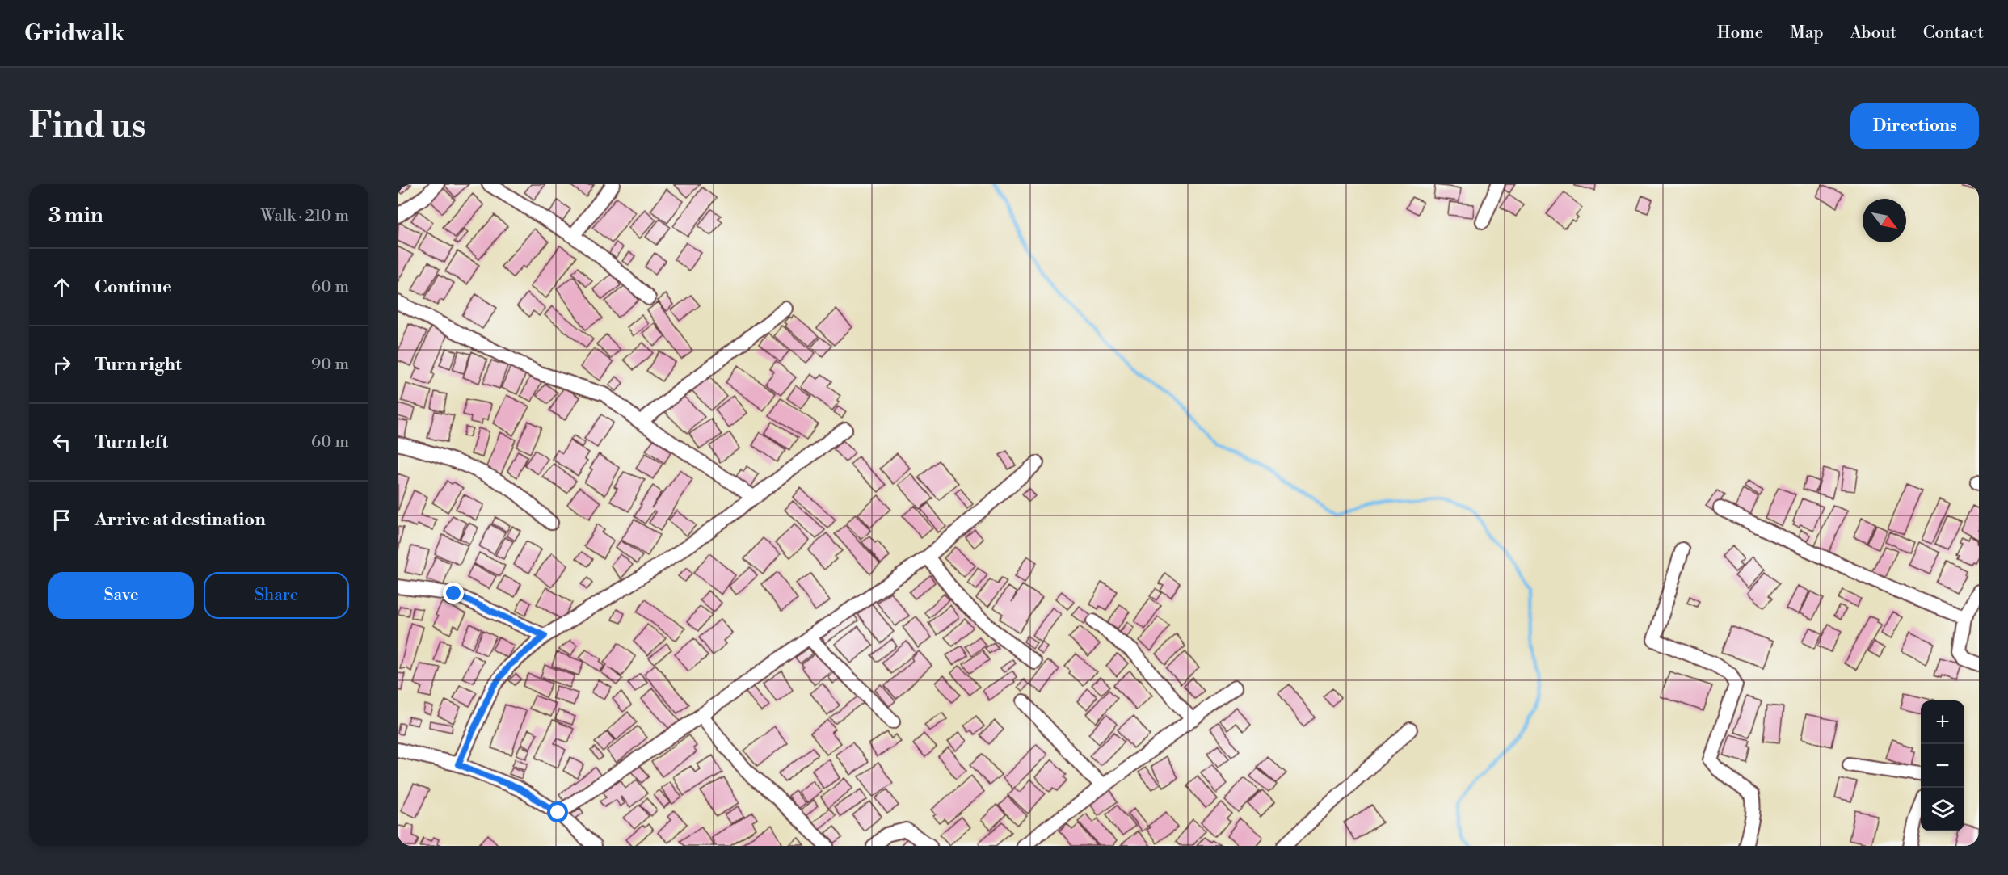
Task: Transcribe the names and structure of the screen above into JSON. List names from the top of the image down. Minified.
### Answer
{"north":"bottom right","page":{"header":"Gridwalk","nav":["Home","Map","About","Contact"],"buttons":["Directions",["Save","Share"]],"title":"Find us","heading":["3 min","Walk · 210 m"],"list":[["Continue","60 m"],["Turn right","90 m"],["Turn left","60 m"],"Arrive at destination"],"map_buttons":["+","−"]}}
